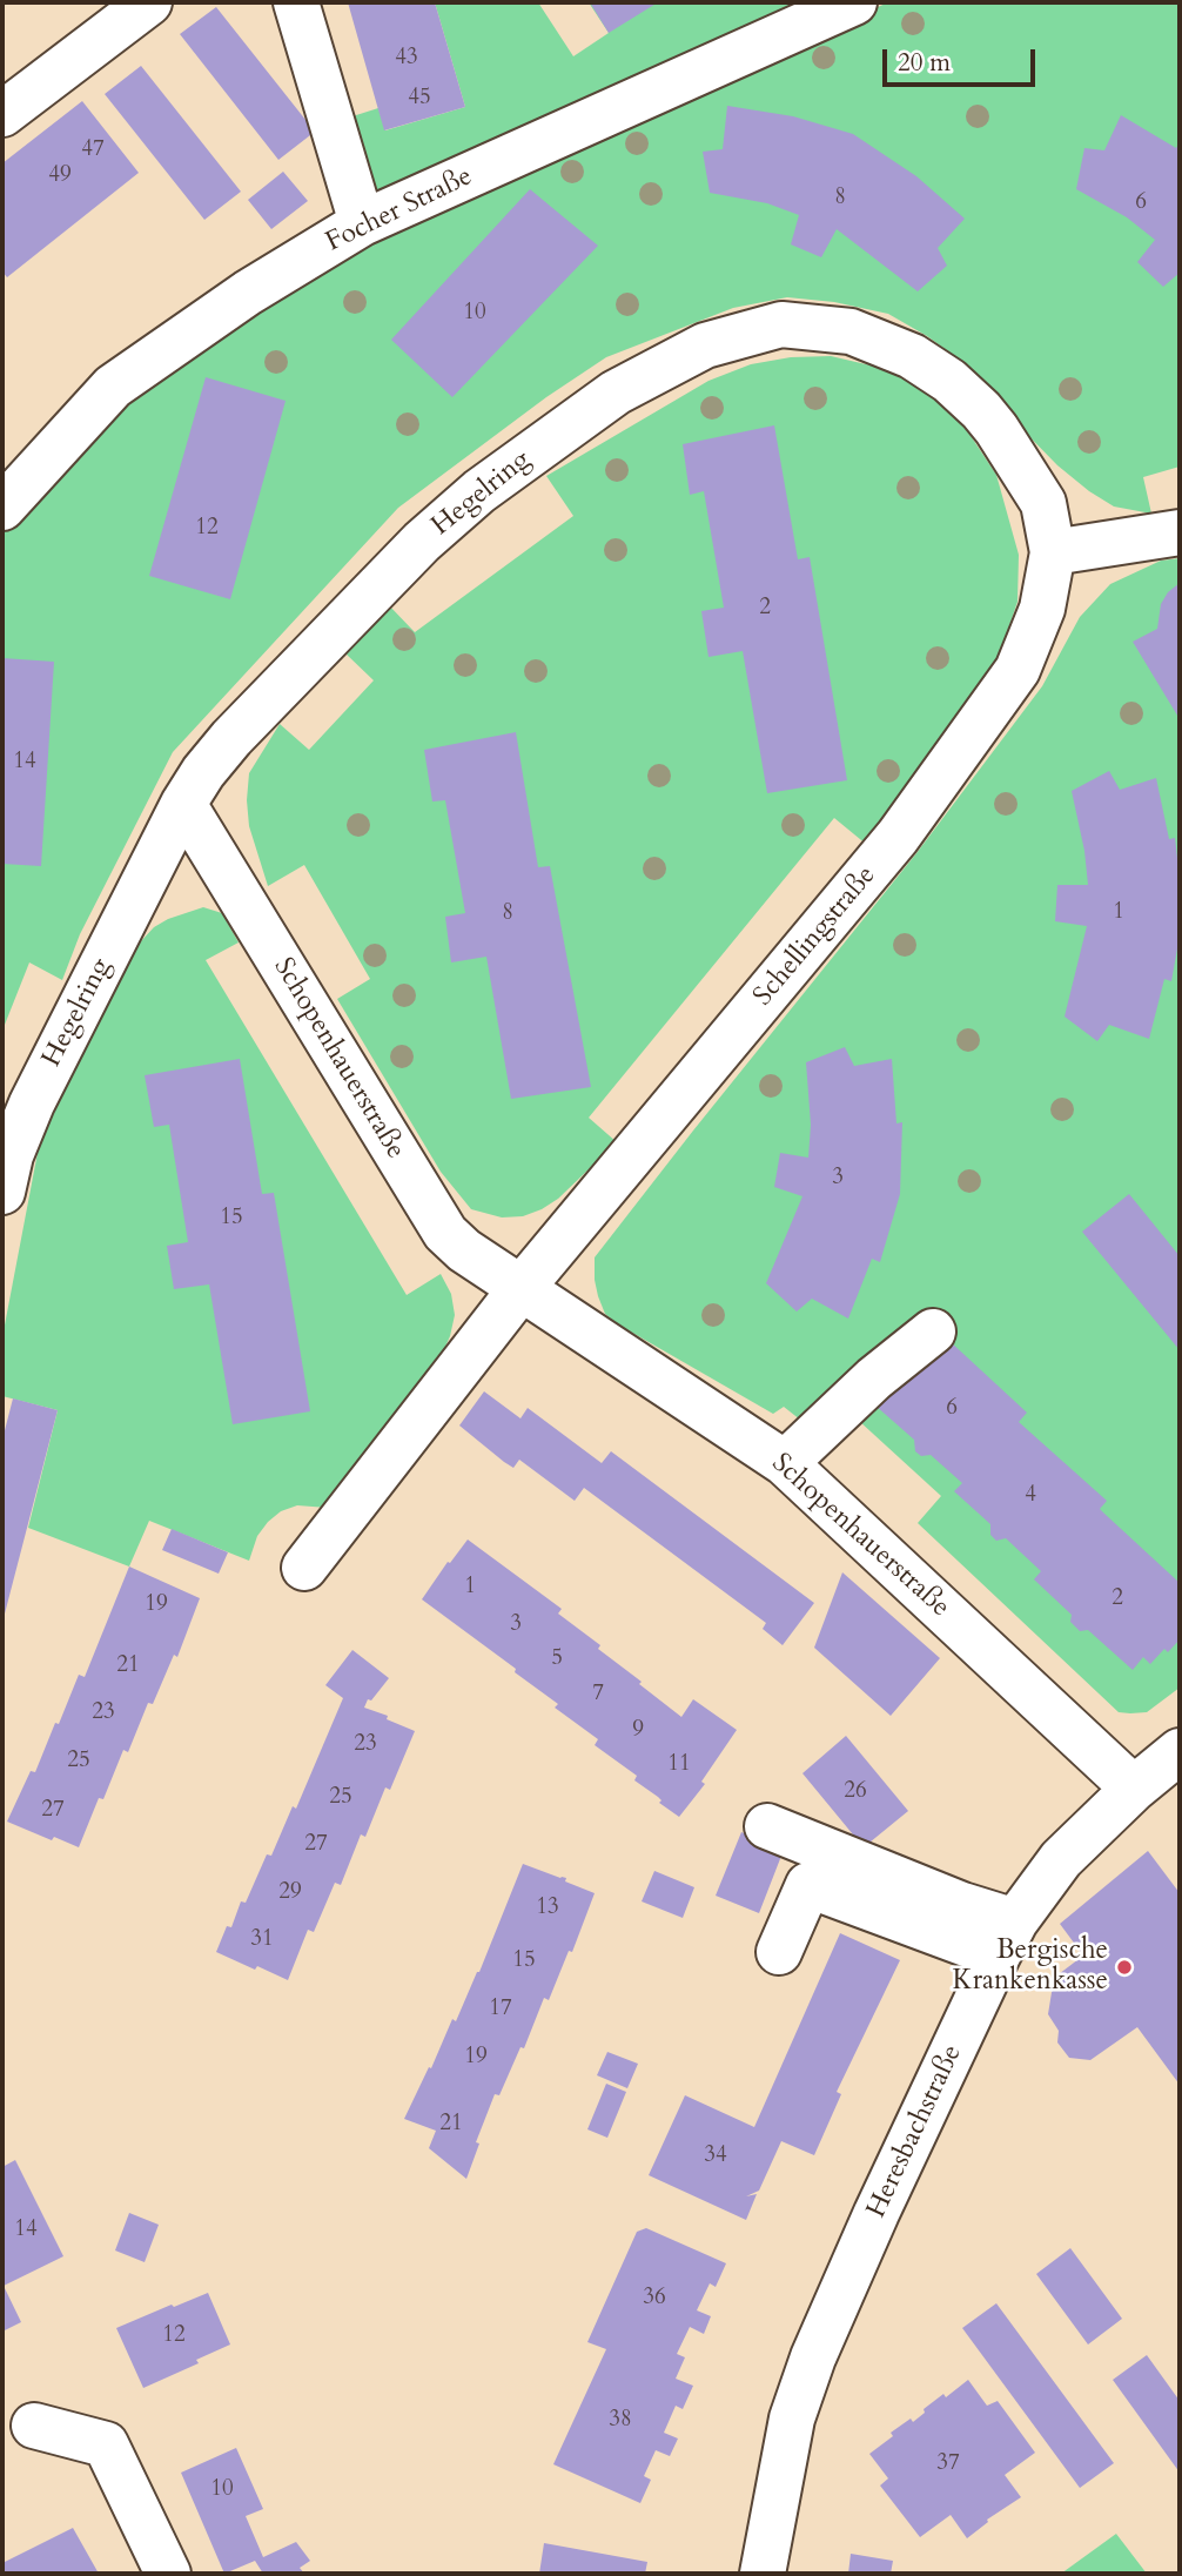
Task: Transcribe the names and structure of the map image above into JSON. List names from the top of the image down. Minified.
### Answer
{"streets":{"street":["Focher Straße","Hegelring","Schellingstraße","Schopenhauerstraße","Heresbachstraße"]},"crossings":[["Hegelring","Schellingstraße"],["Hegelring","Schopenhauerstraße"],["Schellingstraße","Schopenhauerstraße"],["Schopenhauerstraße","Heresbachstraße"]],"places":["Bergische Krankenkasse"],"house_numbers":["43","45","47","49","8","6","10","12","2","14","1","8","3","15","6","4","1","2","19","3","5","21","7","23","9","23","25","11","26","25","27","27","29","13","31","15","17","19","21","34","14","36","12","38","37","10"],"scale_bar":"20 m"}
